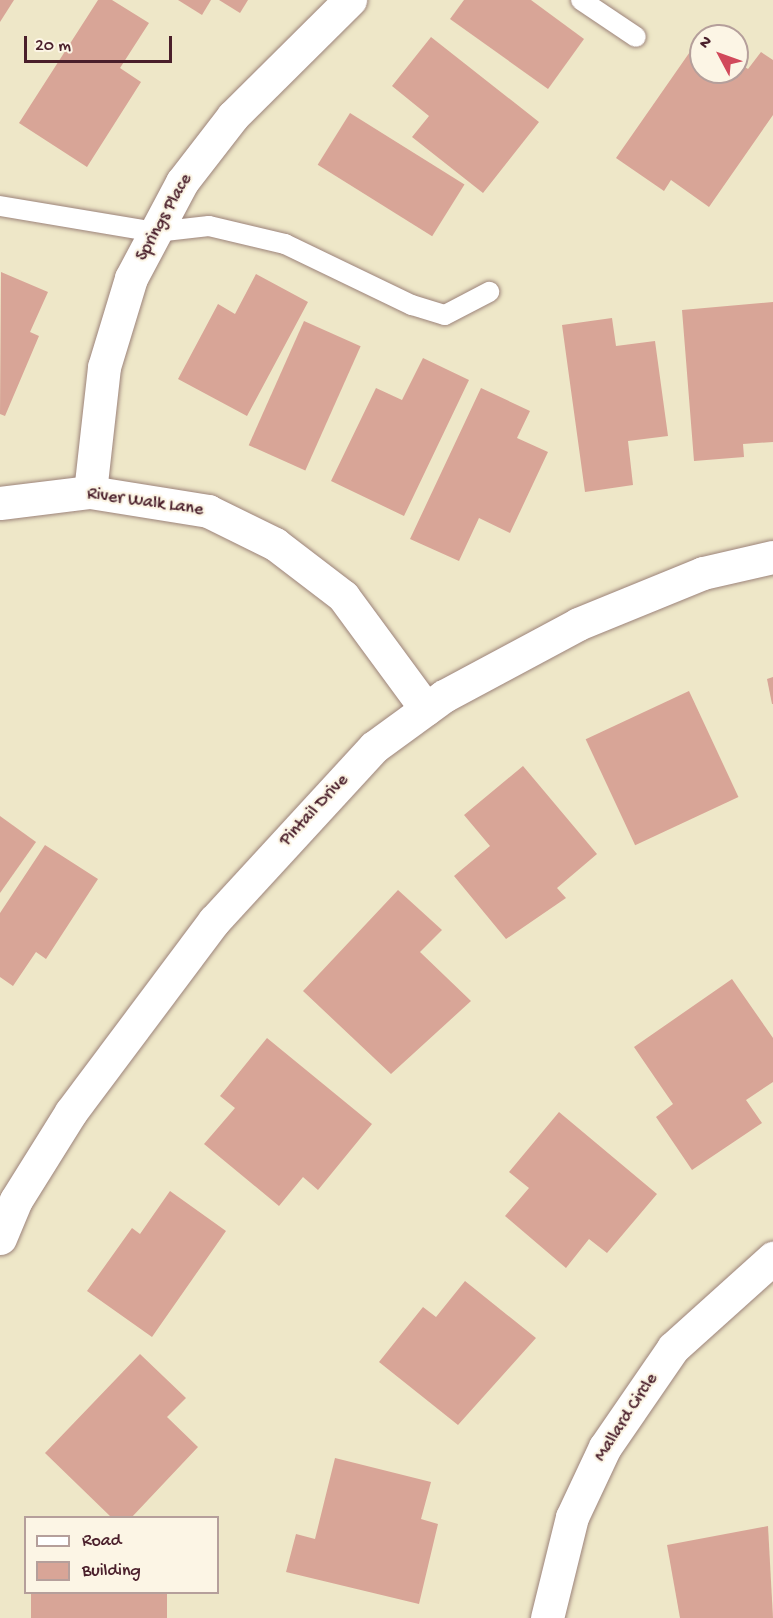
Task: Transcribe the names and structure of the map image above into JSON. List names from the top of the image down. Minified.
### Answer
{"streets":{"street":["Springs Place","River Walk Lane","Pintail Drive","Mallard Circle"]},"crossings":[["Springs Place","River Walk Lane"],["River Walk Lane","Pintail Drive"]],"legend":["Road","Building"],"scale_bar":"20 m","north":"top left"}
